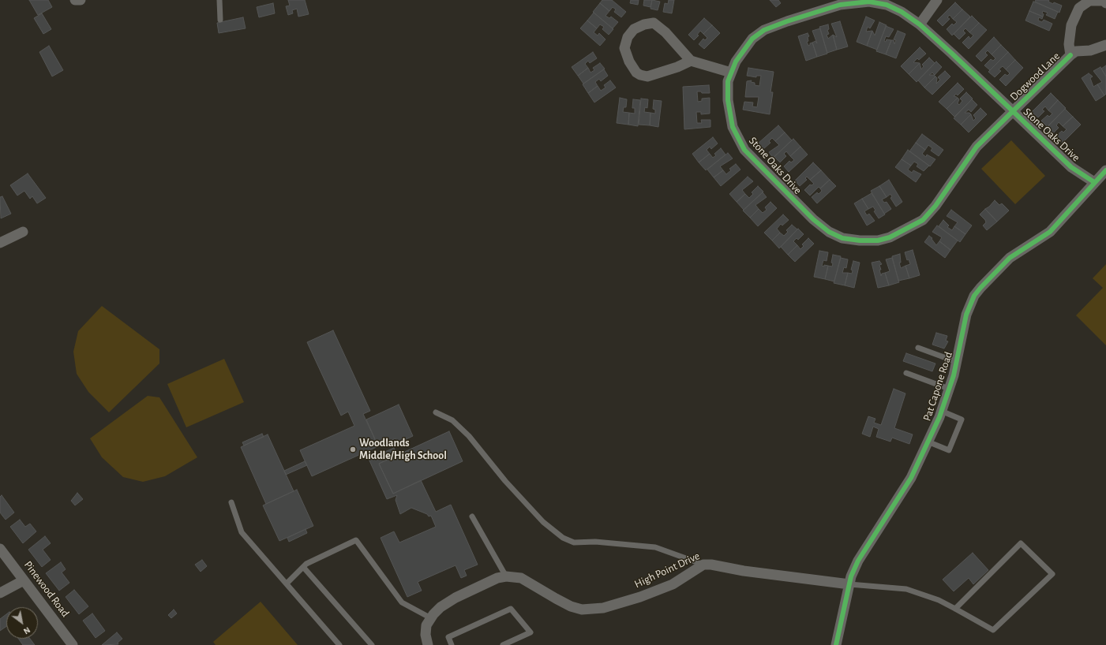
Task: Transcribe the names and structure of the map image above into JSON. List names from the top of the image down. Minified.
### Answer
{"streets":{"street":["Dogwood Lane","Stone Oaks Drive","Pat Capone Road","High Point Drive","Pinewood Road"]},"crossings":[["Dogwood Lane","Stone Oaks Drive"],["Stone Oaks Drive","Pat Capone Road"],["Pat Capone Road","High Point Drive"]],"places":["Woodlands Middle/High School"],"north":"bottom right"}
